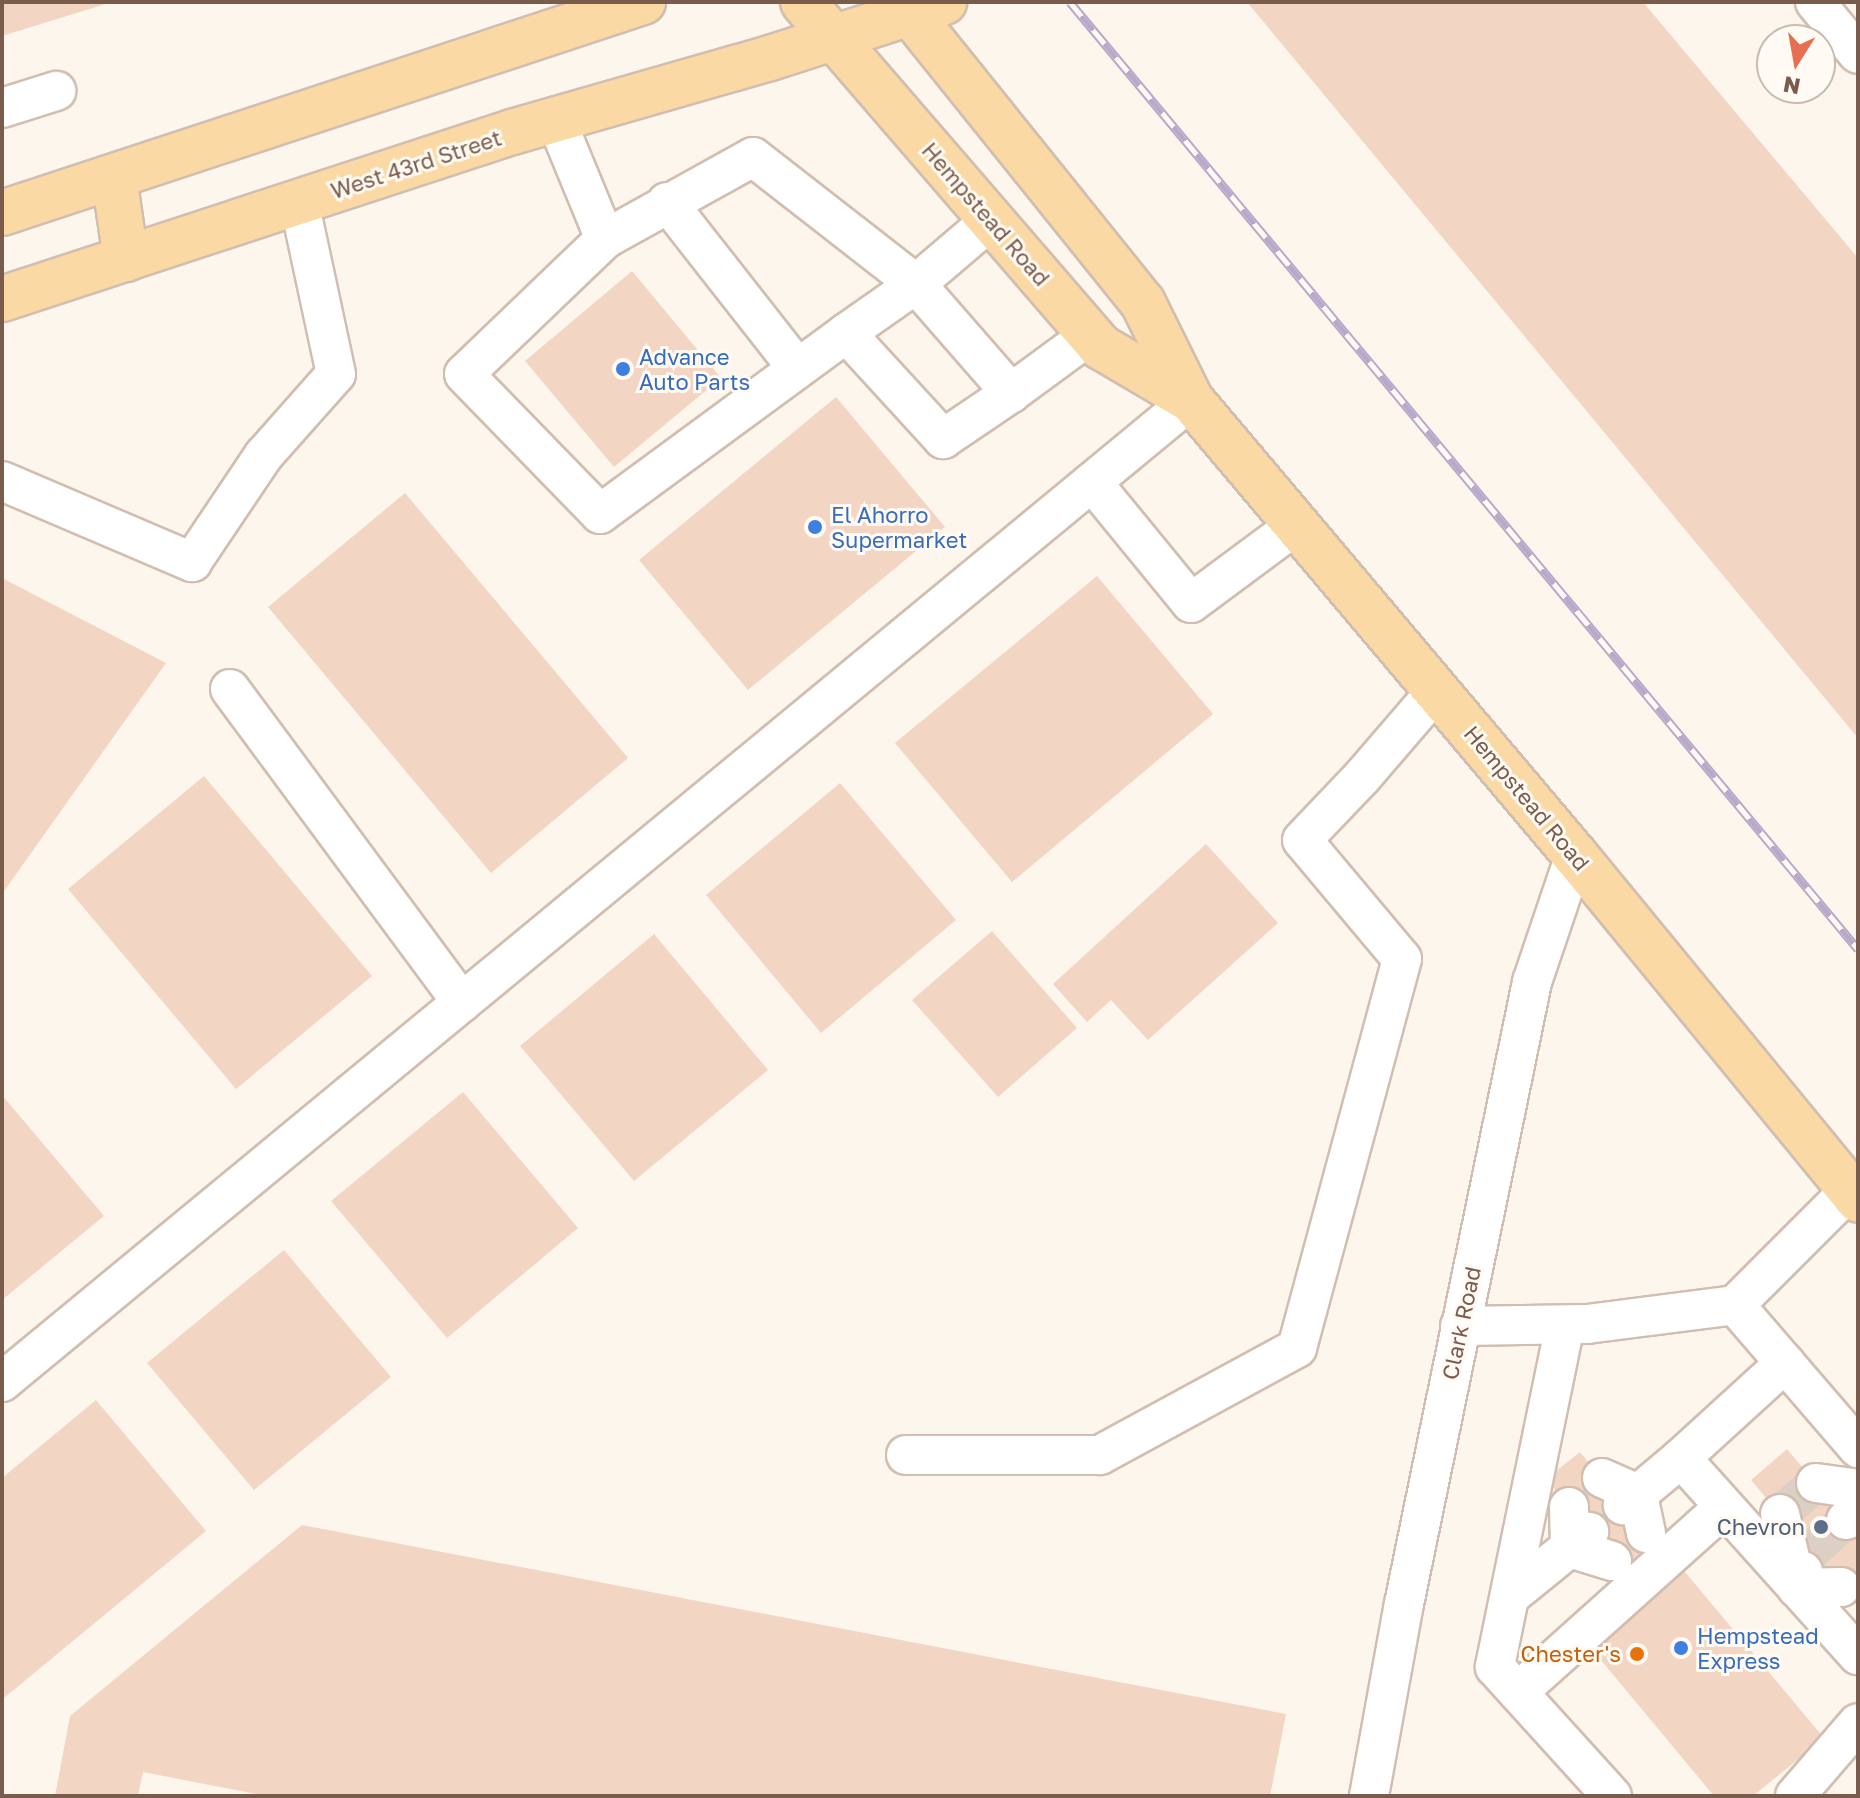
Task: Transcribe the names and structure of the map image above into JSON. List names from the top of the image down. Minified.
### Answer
{"streets":{"main road":["West 43rd Street","Hempstead Road"],"street":["Clark Road"]},"crossings":[["West 43rd Street","Hempstead Road"],["Hempstead Road","Clark Road"]],"places":["Advance Auto Parts","El Ahorro Supermarket","Chevron","Hempstead Express","Chester's"],"north":"bottom"}
